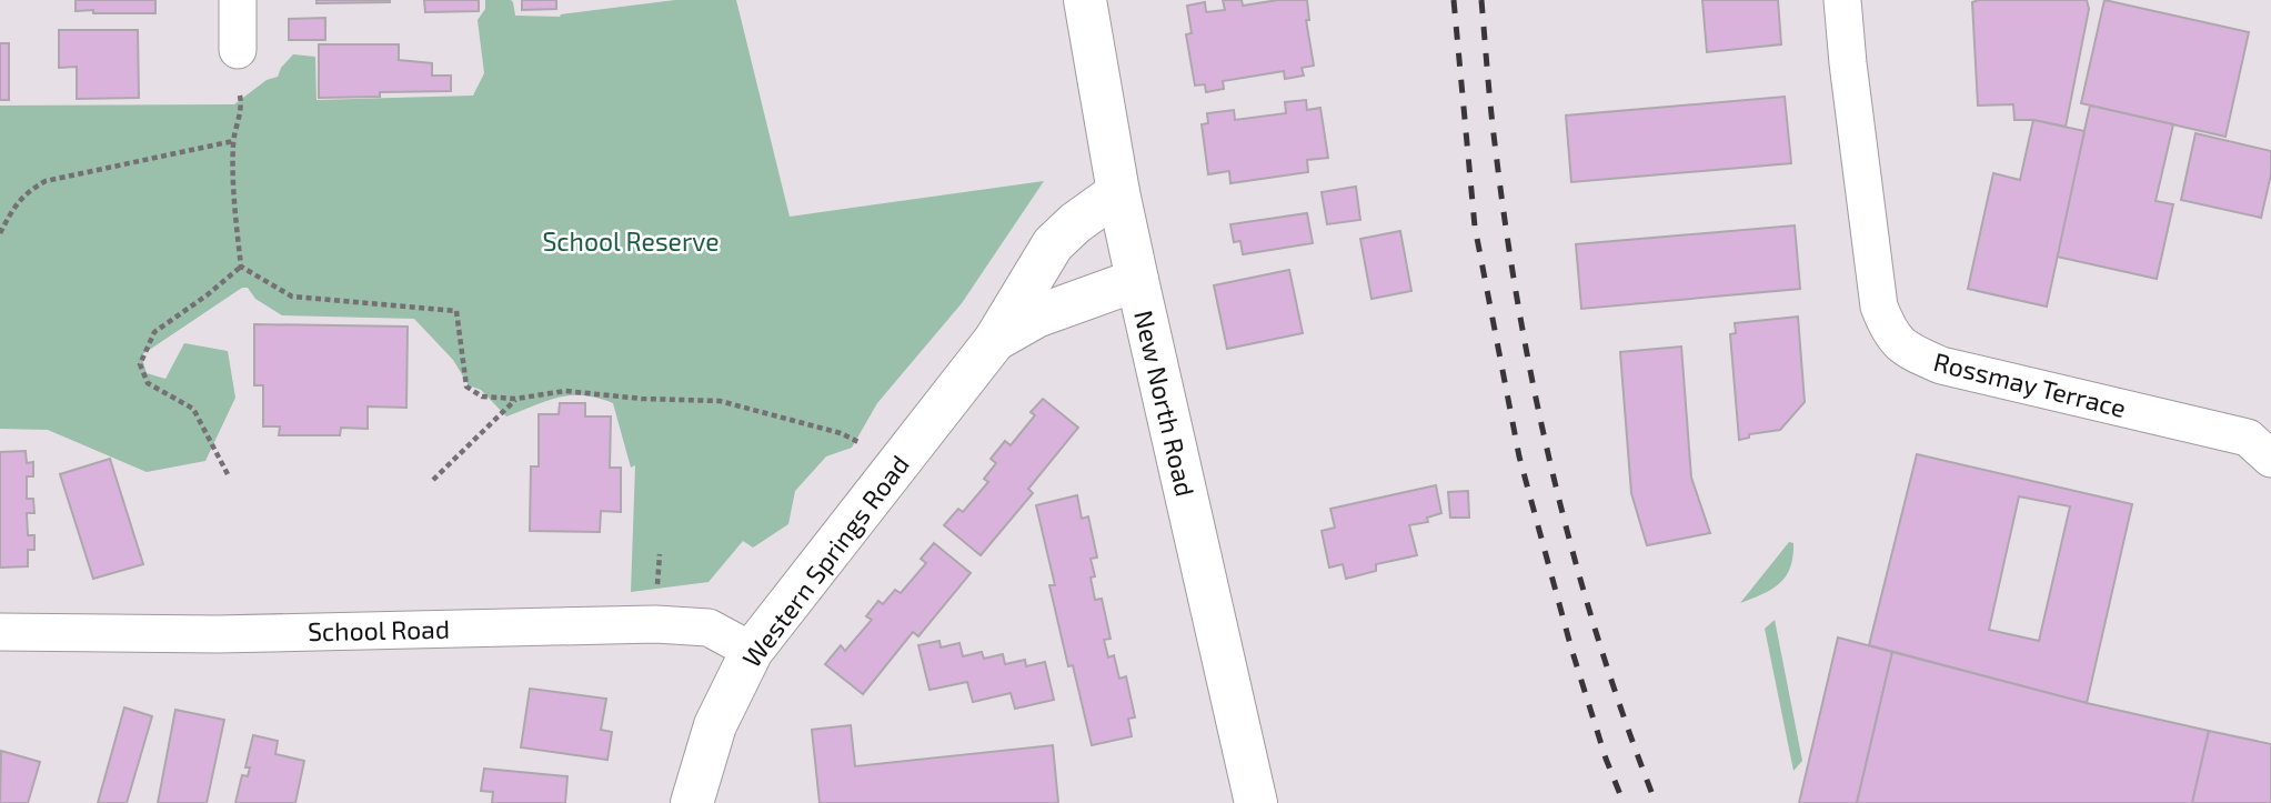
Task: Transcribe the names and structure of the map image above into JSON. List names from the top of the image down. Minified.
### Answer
{"streets":{"street":["Rossmay Terrace","New North Road","Western Springs Road","School Road"]},"crossings":[["New North Road","Western Springs Road"],["Western Springs Road","School Road"]],"parks":["School Reserve"]}
